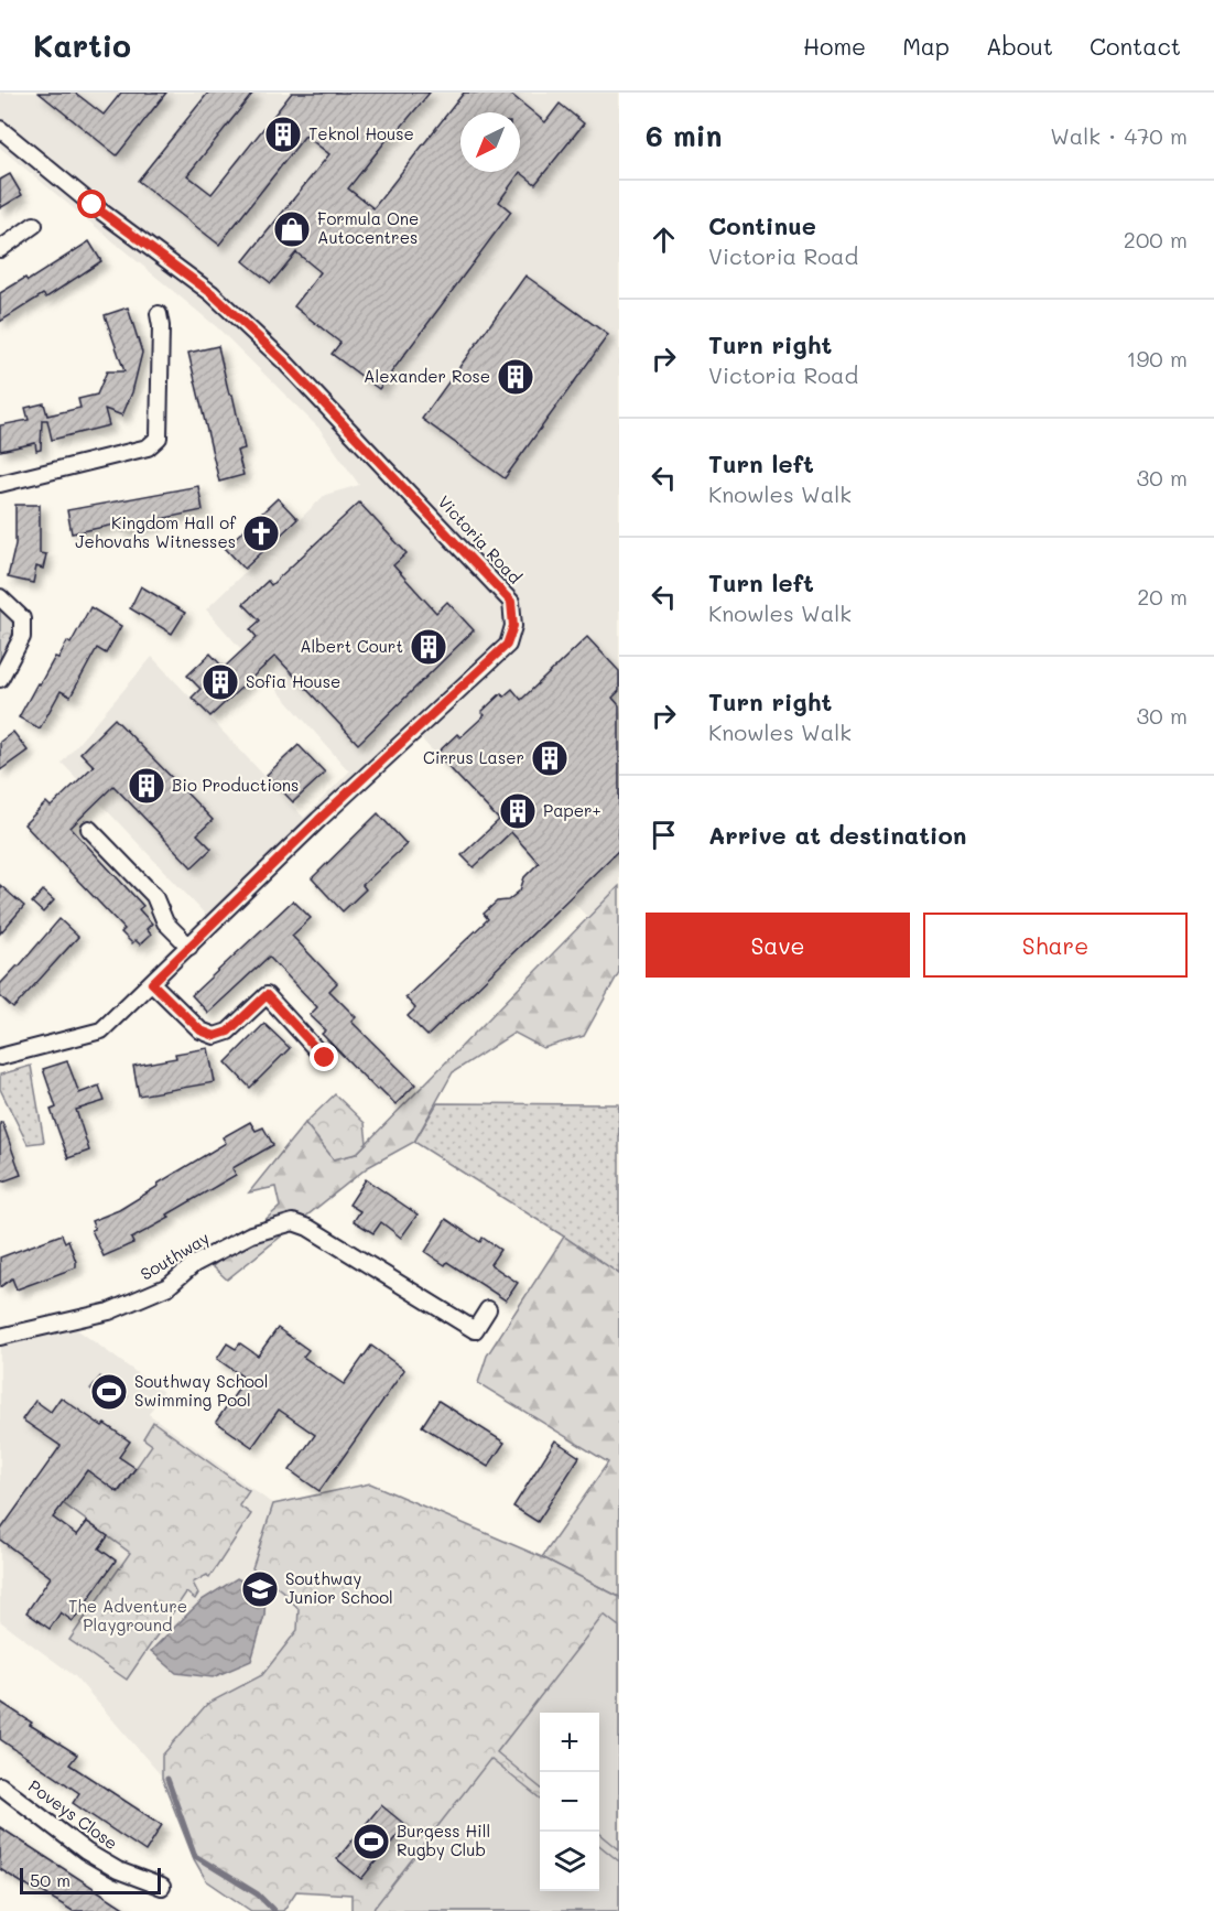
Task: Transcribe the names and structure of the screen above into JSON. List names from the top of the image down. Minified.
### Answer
{"streets":{"street":["Victoria Road","Southway","Poveys Close"]},"parks":["The Adventure Playground"],"places":{"building":["Teknol House","Alexander Rose","Albert Court","Sofia House","Cirrus Laser","Bio Productions","Paper+"],"shop":["Formula One Autocentres"],"church":["Kingdom Hall of Jehovahs Witnesses"],"sports":["Southway School Swimming Pool","Burgess Hill Rugby Club"],"school or university":["Southway Junior School"]},"scale_bar":"50 m","north":"bottom left","page":{"header":"Kartio","nav":["Home","Map","About","Contact"],"heading":["6 min","Walk · 470 m"],"list":[["Continue","Victoria Road","200 m"],["Turn right","Victoria Road","190 m"],["Turn left","Knowles Walk","30 m"],["Turn left","Knowles Walk","20 m"],["Turn right","Knowles Walk","30 m"],"Arrive at destination"],"buttons":["Save","Share"],"map_buttons":["+","−"],"scale":"50 m"}}
